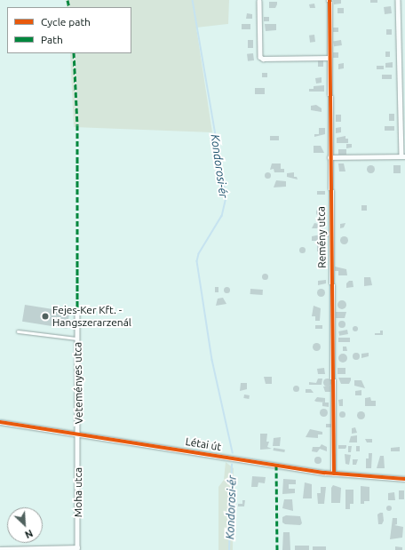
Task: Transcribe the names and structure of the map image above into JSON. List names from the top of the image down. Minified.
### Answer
{"streets":{"street":["Remény utca","Veteményes utca","Létai út","Moha utca"]},"crossings":[["Remény utca","Létai út"],["Veteményes utca","Létai út"],["Veteményes utca","Moha utca"],["Létai út","Moha utca"]],"water":["Kondorosi-ér"],"places":["Fejes-Ker Kft. - Hangszerarzenál"],"legend":["Cycle path","Path"],"north":"bottom right"}
